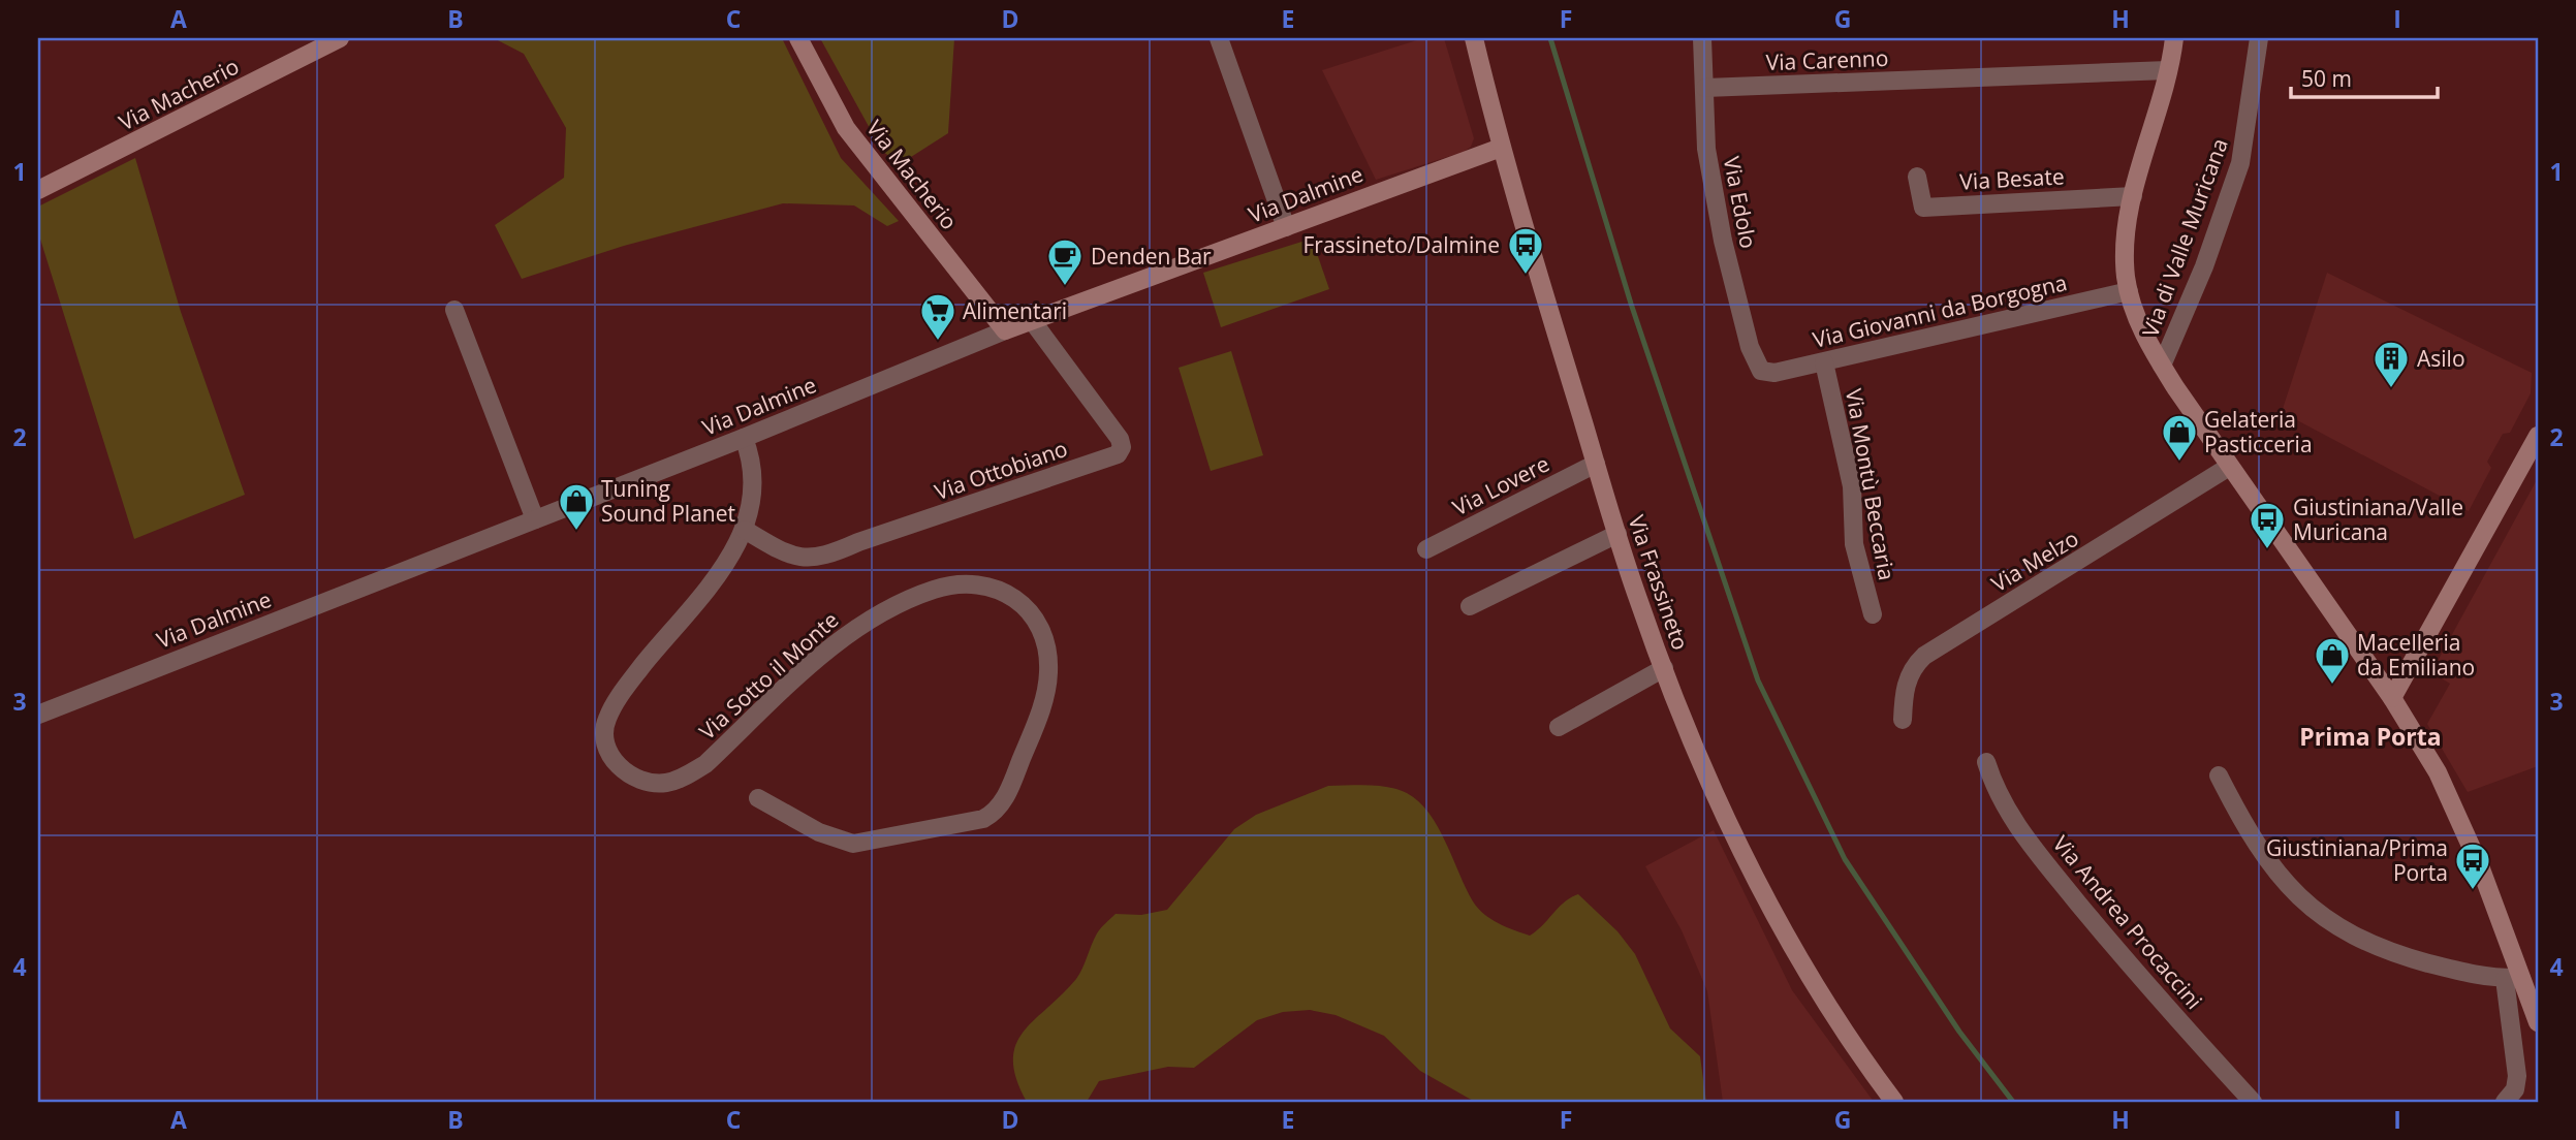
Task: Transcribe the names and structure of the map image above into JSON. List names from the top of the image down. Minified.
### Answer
{"streets":{"street":["Via Carenno","Via Macherio","Via Besate","Via Dalmine","Via Edolo","Via di Valle Muricana","Via Giovanni da Borgogna","Via Ottobiano","Via Montù Beccaria","Via Lovere","Via Melzo","Via Frassineto","Via Sotto il Monte","Via Andrea Procaccini"]},"crossings":[["Via Carenno","Via Edolo"],["Via Macherio","Via Dalmine"],["Via Dalmine","Via Ottobiano"],["Via Dalmine","Via Frassineto"],["Via Dalmine","Via Sotto il Monte"],["Via Edolo","Via Giovanni da Borgogna"],["Via Giovanni da Borgogna","Via Montù Beccaria"],["Via Ottobiano","Via Sotto il Monte"],["Via Lovere","Via Frassineto"]],"districts":["Prima Porta"],"places":{"bus stop":["Frassineto/Dalmine","Giustiniana/Valle Muricana","Giustiniana/Prima Porta"],"cafe":["Denden Bar"],"supermarket":["Alimentari"],"building":["Asilo"],"shop":["Gelateria Pasticceria","Tuning Sound Planet","Macelleria da Emiliano"]},"scale_bar":"50 m","grid":{"columns":["A","B","C","D","E","F","G","H","I"],"rows":["1","2","3","4"]}}
